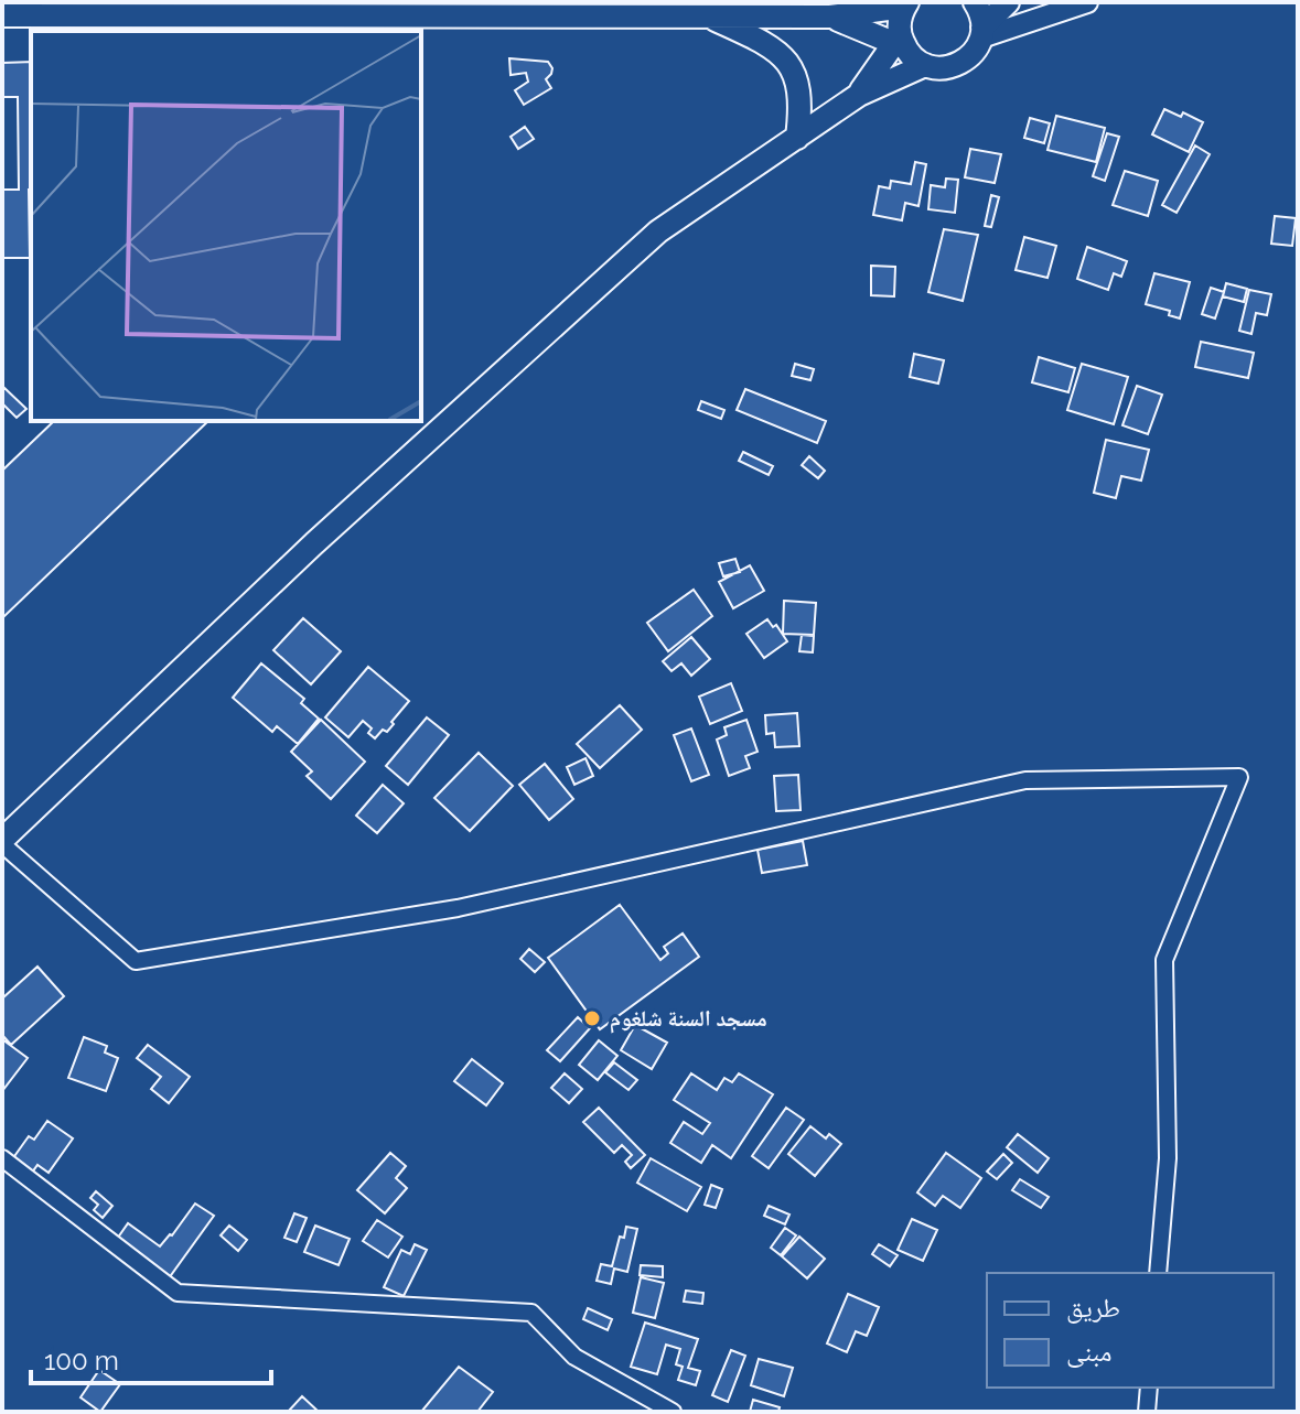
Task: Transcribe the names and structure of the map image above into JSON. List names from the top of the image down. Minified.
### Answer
{"places":["مسجد السنة شلغوم"],"legend":["طريق","مبنى"],"scale_bar":"100 m"}
